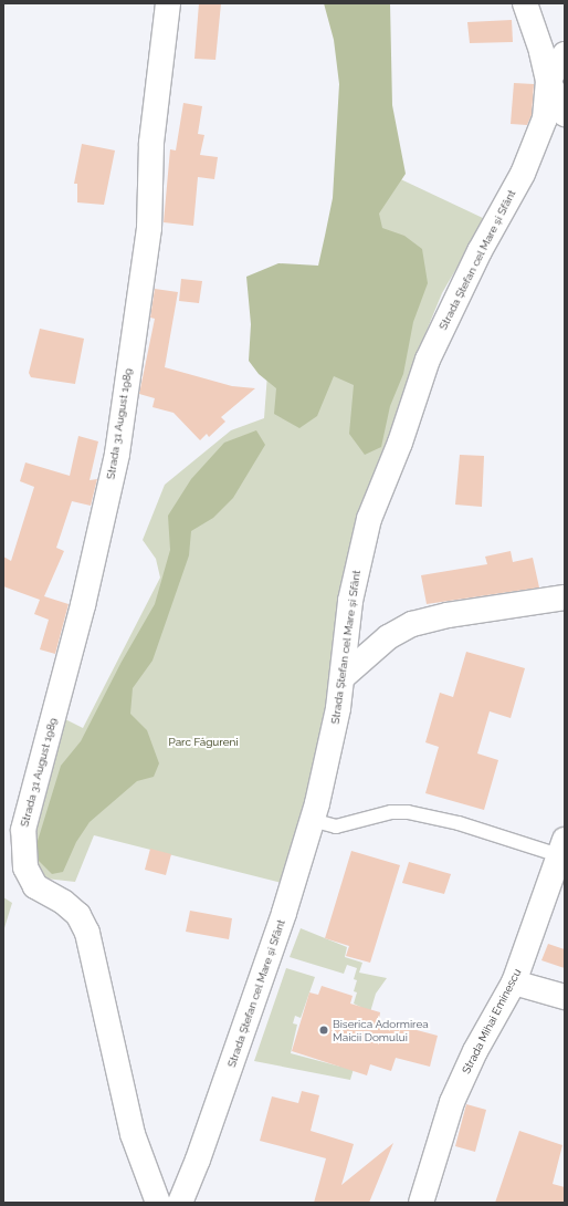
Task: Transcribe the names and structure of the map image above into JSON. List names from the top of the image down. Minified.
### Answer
{"streets":{"street":["Strada Ștefan cel Mare și Sfânt","Strada 31 August 1989","Strada Mihai Eminescu"]},"parks":["Parc Făgureni"],"places":["Biserica Adormirea Maicii Domului"]}
